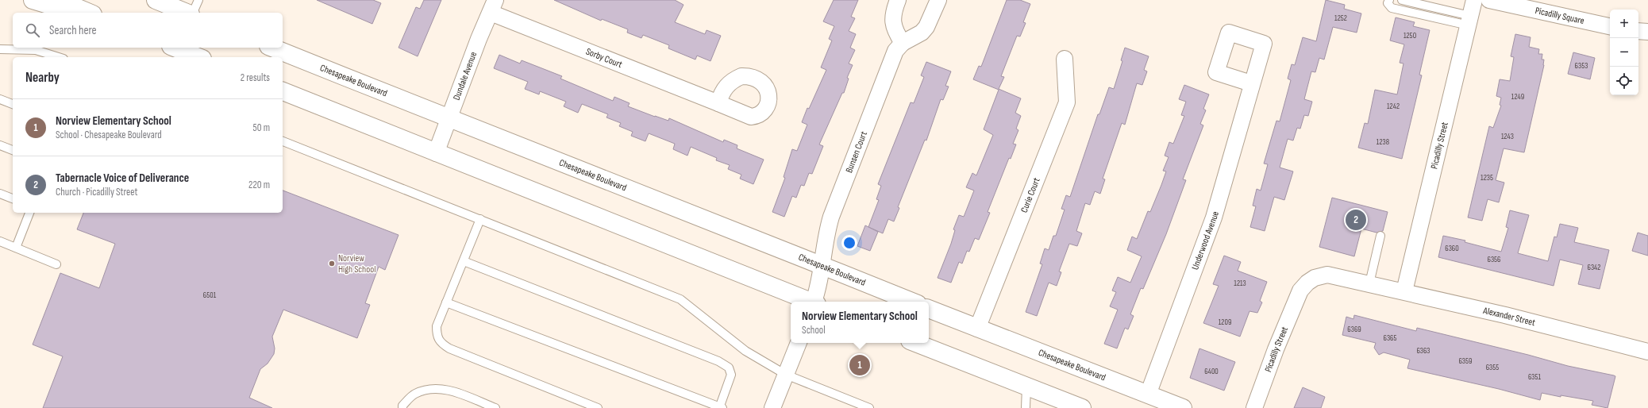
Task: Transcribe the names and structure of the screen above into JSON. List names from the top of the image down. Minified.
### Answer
{"streets":{"main road":["Chesapeake Boulevard"],"street":["Picadilly Square","Sorby Court","Dundale Avenue","Picadilly Street","Bunsen Court","Curie Court","Underwood Avenue","Alexander Street"]},"crossings":[["Sorby Court","Dundale Avenue"],["Dundale Avenue","Chesapeake Boulevard"],["Chesapeake Boulevard","Bunsen Court"],["Chesapeake Boulevard","Curie Court"],["Chesapeake Boulevard","Underwood Avenue"],["Picadilly Street","Alexander Street"]],"places":["Norview High School"],"house_numbers":["1252","1250","6353","1249","1242","1243","1238","1235","6360","6356","6342","1213","6501","1209","6369","6365","6363","6359","6355","6400","6351"],"page":{"map_buttons":["+","−"],"search":"Search here","heading":["Nearby","2 results"],"list":[{"mark":"1","name":"Norview Elementary School","note":"School · Chesapeake Boulevard","value":"50 m"},{"mark":"2","name":"Tabernacle Voice of Deliverance","note":"Church · Picadilly Street","value":"220 m"}],"pins":["2","1"],"popup":["Norview Elementary School","School"]}}
